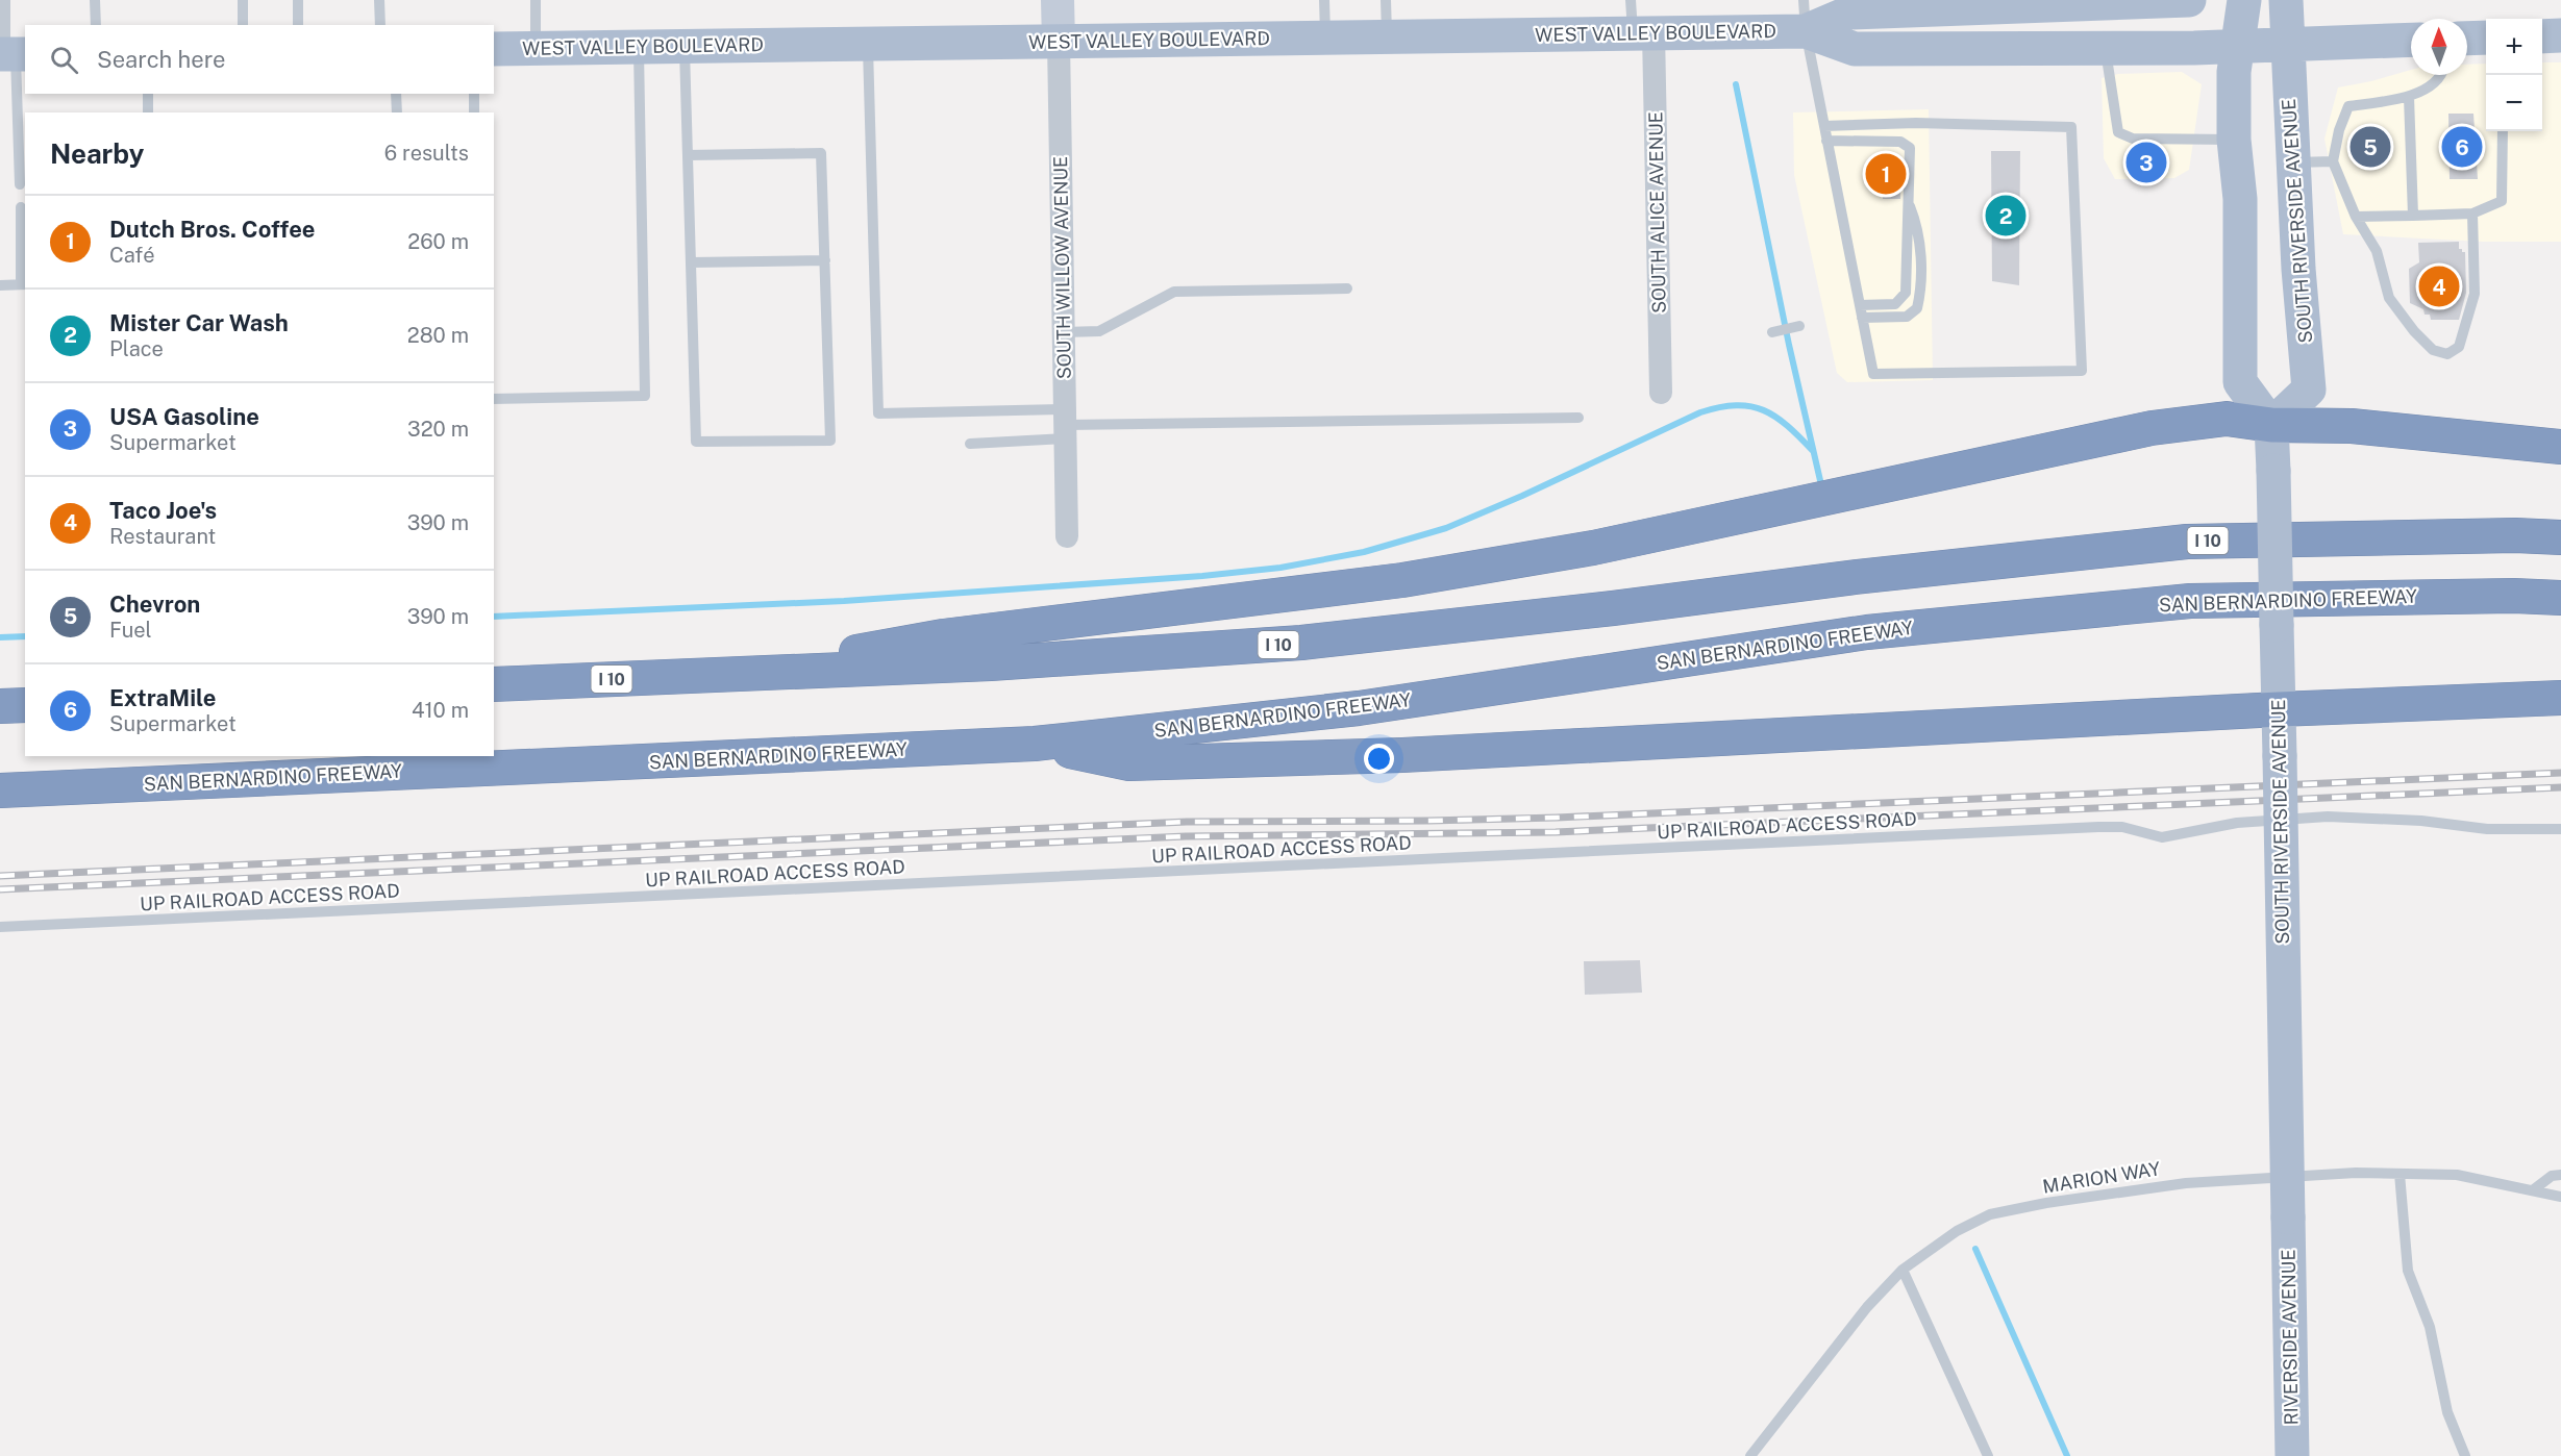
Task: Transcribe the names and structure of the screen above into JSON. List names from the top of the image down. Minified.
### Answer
{"streets":{"highway":["I 10","SAN BERNARDINO FREEWAY"],"main road":["WEST VALLEY BOULEVARD","SOUTH RIVERSIDE AVENUE","RIVERSIDE AVENUE"],"street":["SOUTH ALICE AVENUE","SOUTH WILLOW AVENUE"],"lane":["UP RAILROAD ACCESS ROAD","MARION WAY"]},"crossings":[["WEST VALLEY BOULEVARD","SOUTH ALICE AVENUE"],["WEST VALLEY BOULEVARD","SOUTH RIVERSIDE AVENUE"],["WEST VALLEY BOULEVARD","SOUTH WILLOW AVENUE"],["SOUTH RIVERSIDE AVENUE","RIVERSIDE AVENUE"]],"north":"top","page":{"map_buttons":["+","−"],"search":"Search here","heading":["Nearby","6 results"],"pins":["5","6","3","1","2","4"],"list":[{"mark":"1","name":"Dutch Bros. Coffee","note":"Café","value":"260 m"},{"mark":"2","name":"Mister Car Wash","note":"Place","value":"280 m"},{"mark":"3","name":"USA Gasoline","note":"Supermarket","value":"320 m"},{"mark":"4","name":"Taco Joe's","note":"Restaurant","value":"390 m"},{"mark":"5","name":"Chevron","note":"Fuel","value":"390 m"},{"mark":"6","name":"ExtraMile","note":"Supermarket","value":"410 m"}]}}
